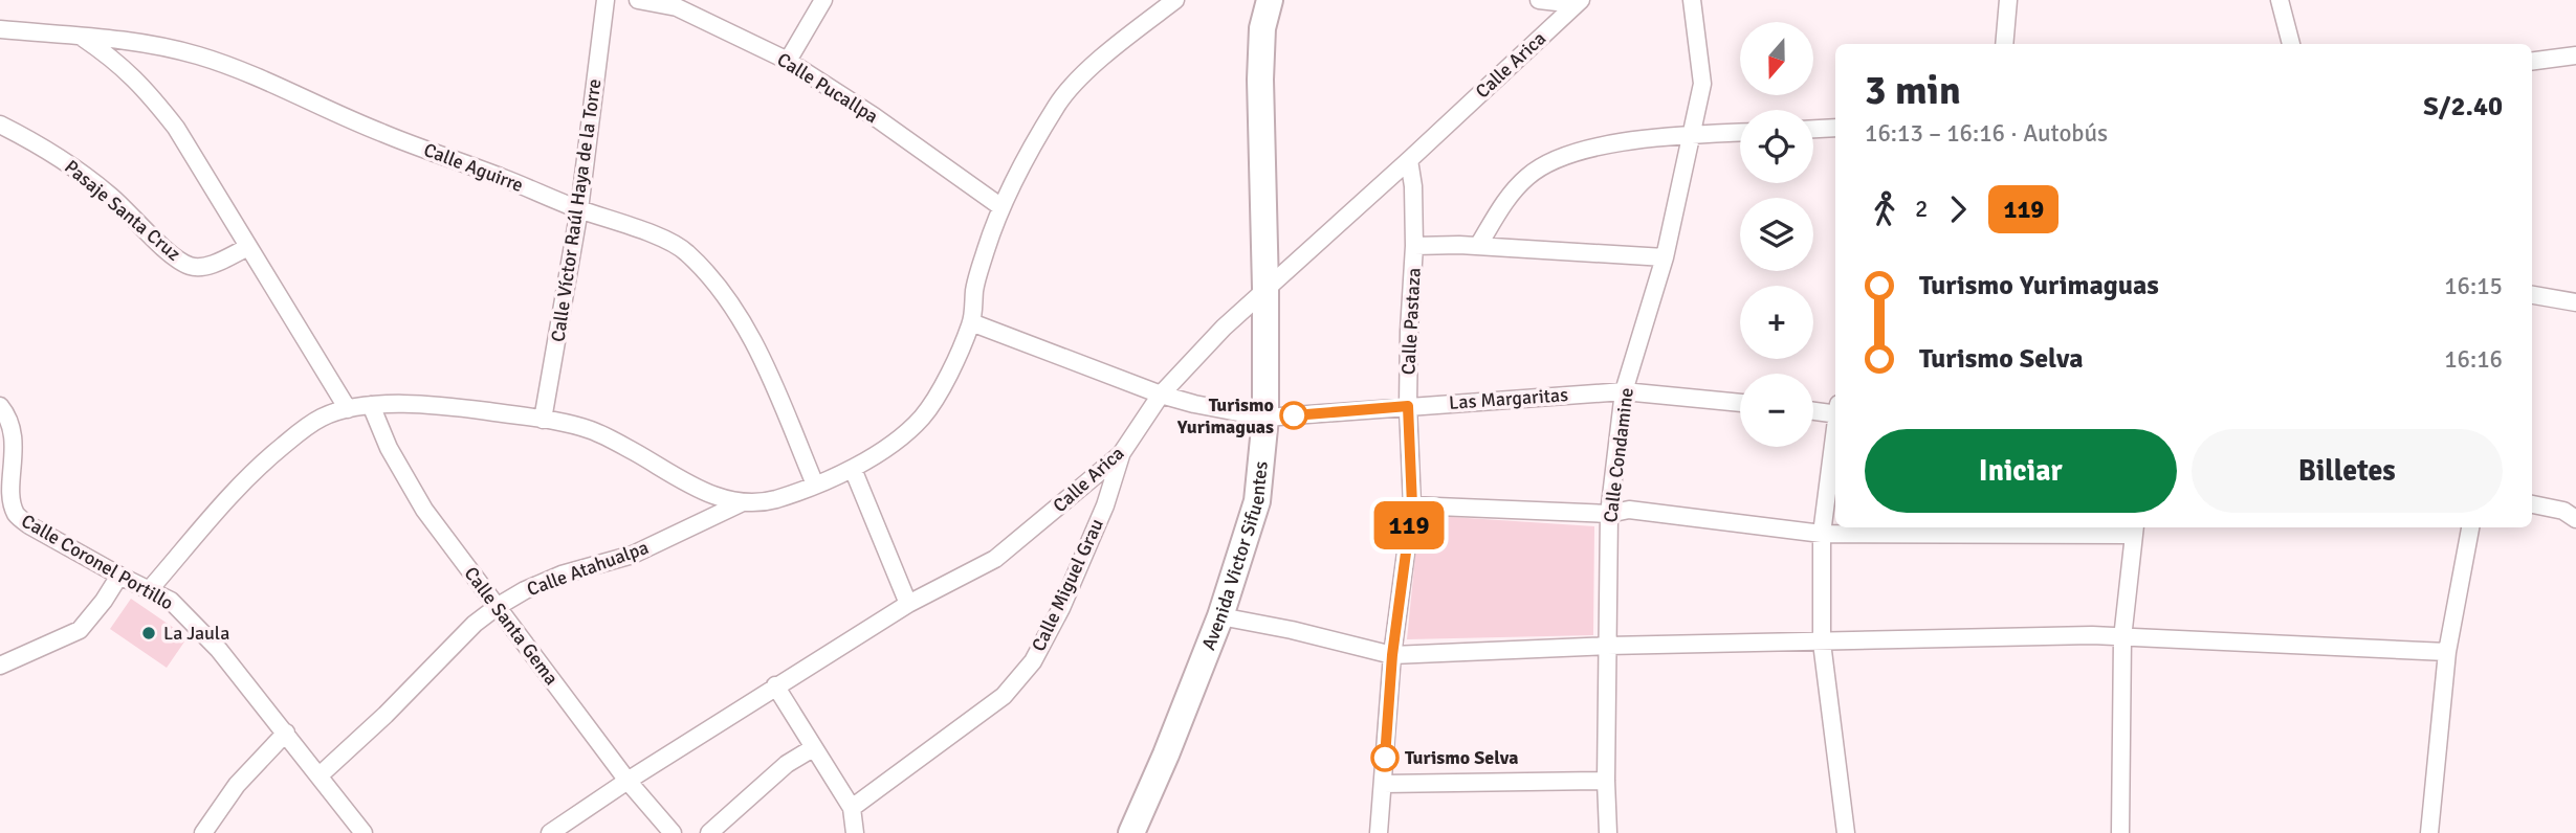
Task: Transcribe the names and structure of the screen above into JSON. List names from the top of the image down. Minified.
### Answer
{"streets":{"highway":["Avenida Victor Sifuentes"],"street":["Calle Arica","Calle Pucallpa","Calle Aguirre","Pasaje Santa Cruz","Calle Víctor Raúl Haya de la Torre","Calle Pastaza","Las Margaritas","Calle Condamine","Calle Coronel Portillo","Calle Atahualpa","Calle Miguel Grau","Calle Santa Gema"]},"crossings":[["Calle Arica","Calle Pastaza"],["Calle Arica","Las Margaritas"],["Calle Arica","Avenida Victor Sifuentes"],["Calle Arica","Calle Miguel Grau"],["Calle Arica","Calle Santa Gema"],["Calle Aguirre","Calle Víctor Raúl Haya de la Torre"],["Calle Pastaza","Las Margaritas"],["Las Margaritas","Calle Condamine"],["Las Margaritas","Avenida Victor Sifuentes"],["Calle Coronel Portillo","Calle Atahualpa"],["Calle Atahualpa","Calle Santa Gema"]],"places":["Turismo Yurimaguas","La Jaula","Turismo Selva"],"lines":["bus line 119"],"north":"bottom","page":{"on_map":"119","map_buttons":["+","−"],"heading":["3 min","16:13 – 16:16 · Autobús","S/2.40"],"legs":["2","119"],"list":[{"name":"Turismo Yurimaguas","value":"16:15"},{"name":"Turismo Selva","value":"16:16"}],"buttons":["Iniciar","Billetes"]}}
